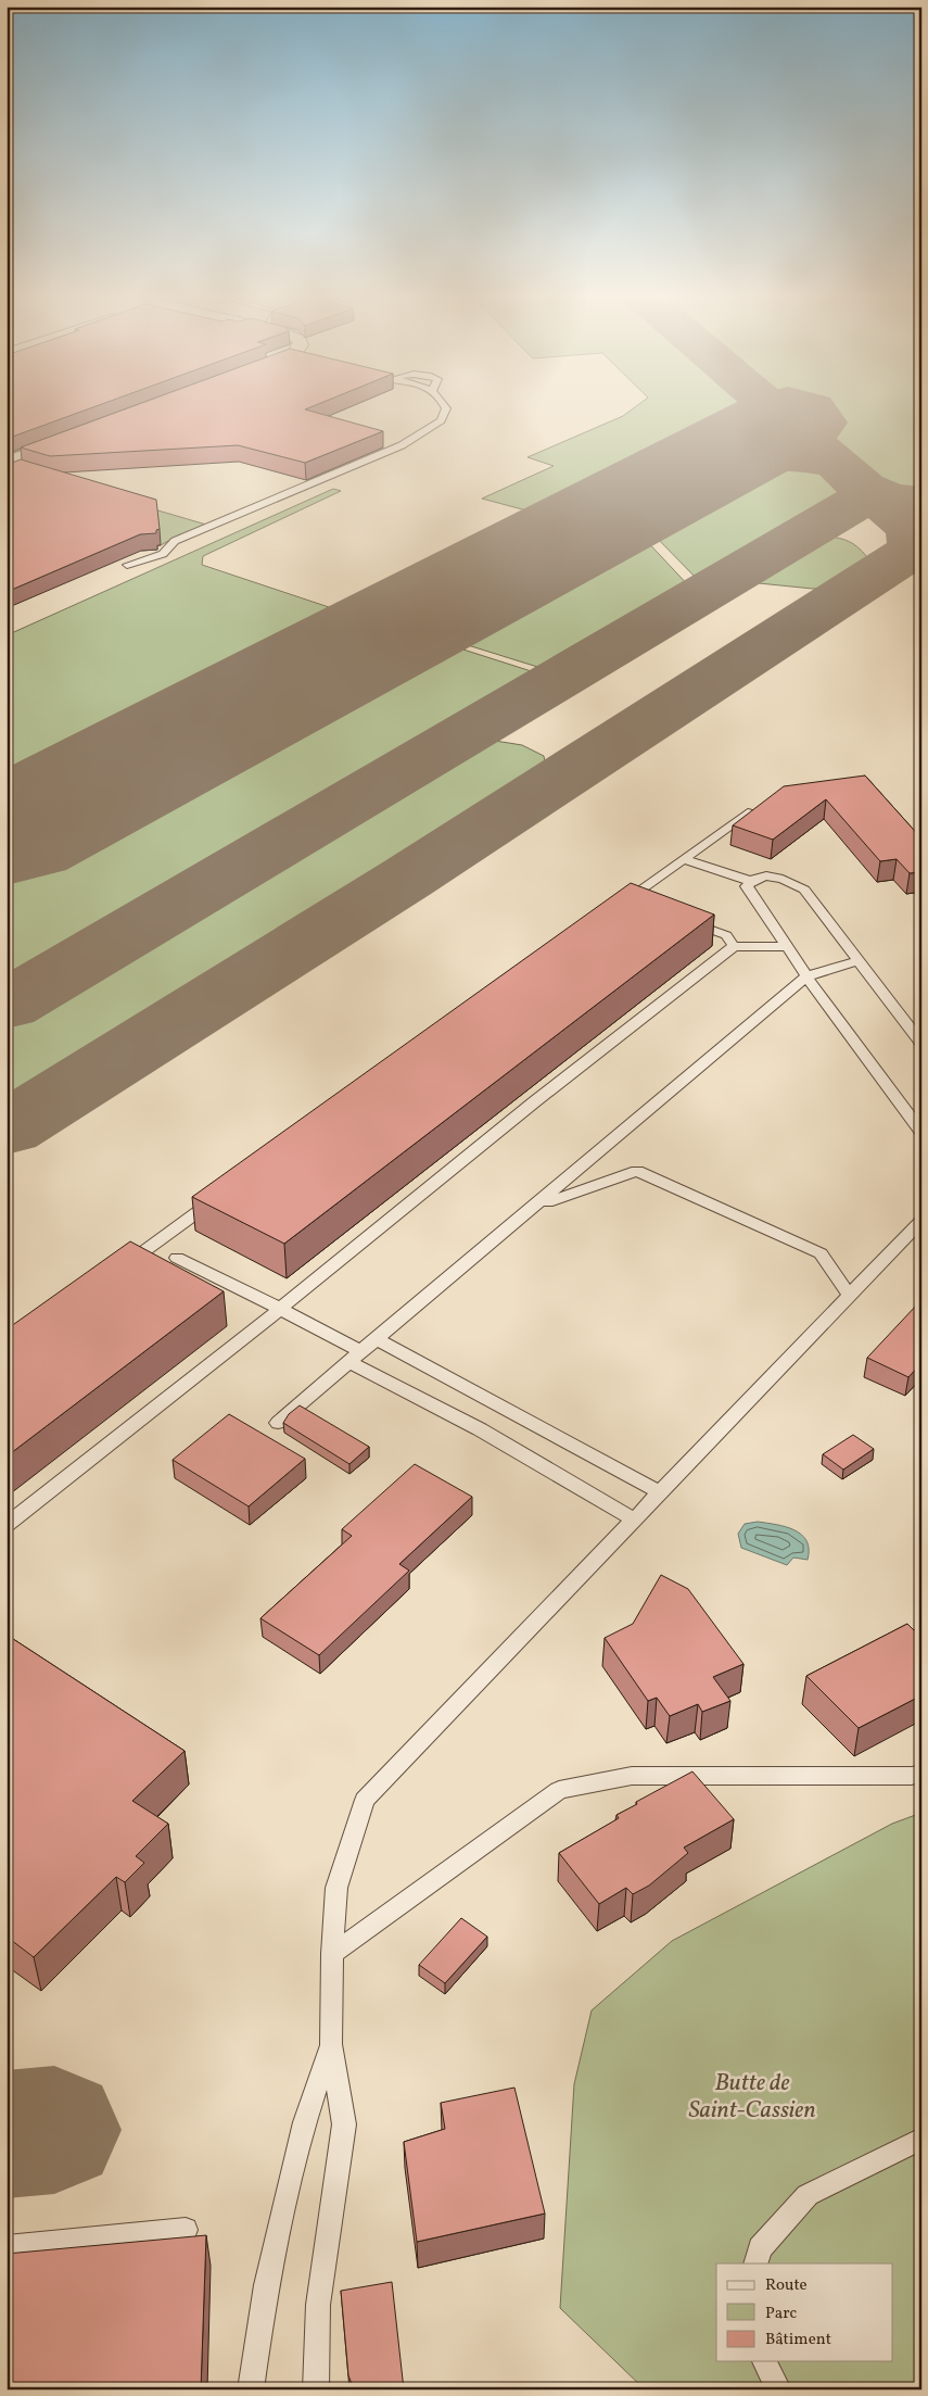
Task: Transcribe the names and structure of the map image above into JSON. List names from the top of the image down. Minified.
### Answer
{"parks":["Butte de Saint-Cassien"],"legend":["Route","Parc","Bâtiment"]}
